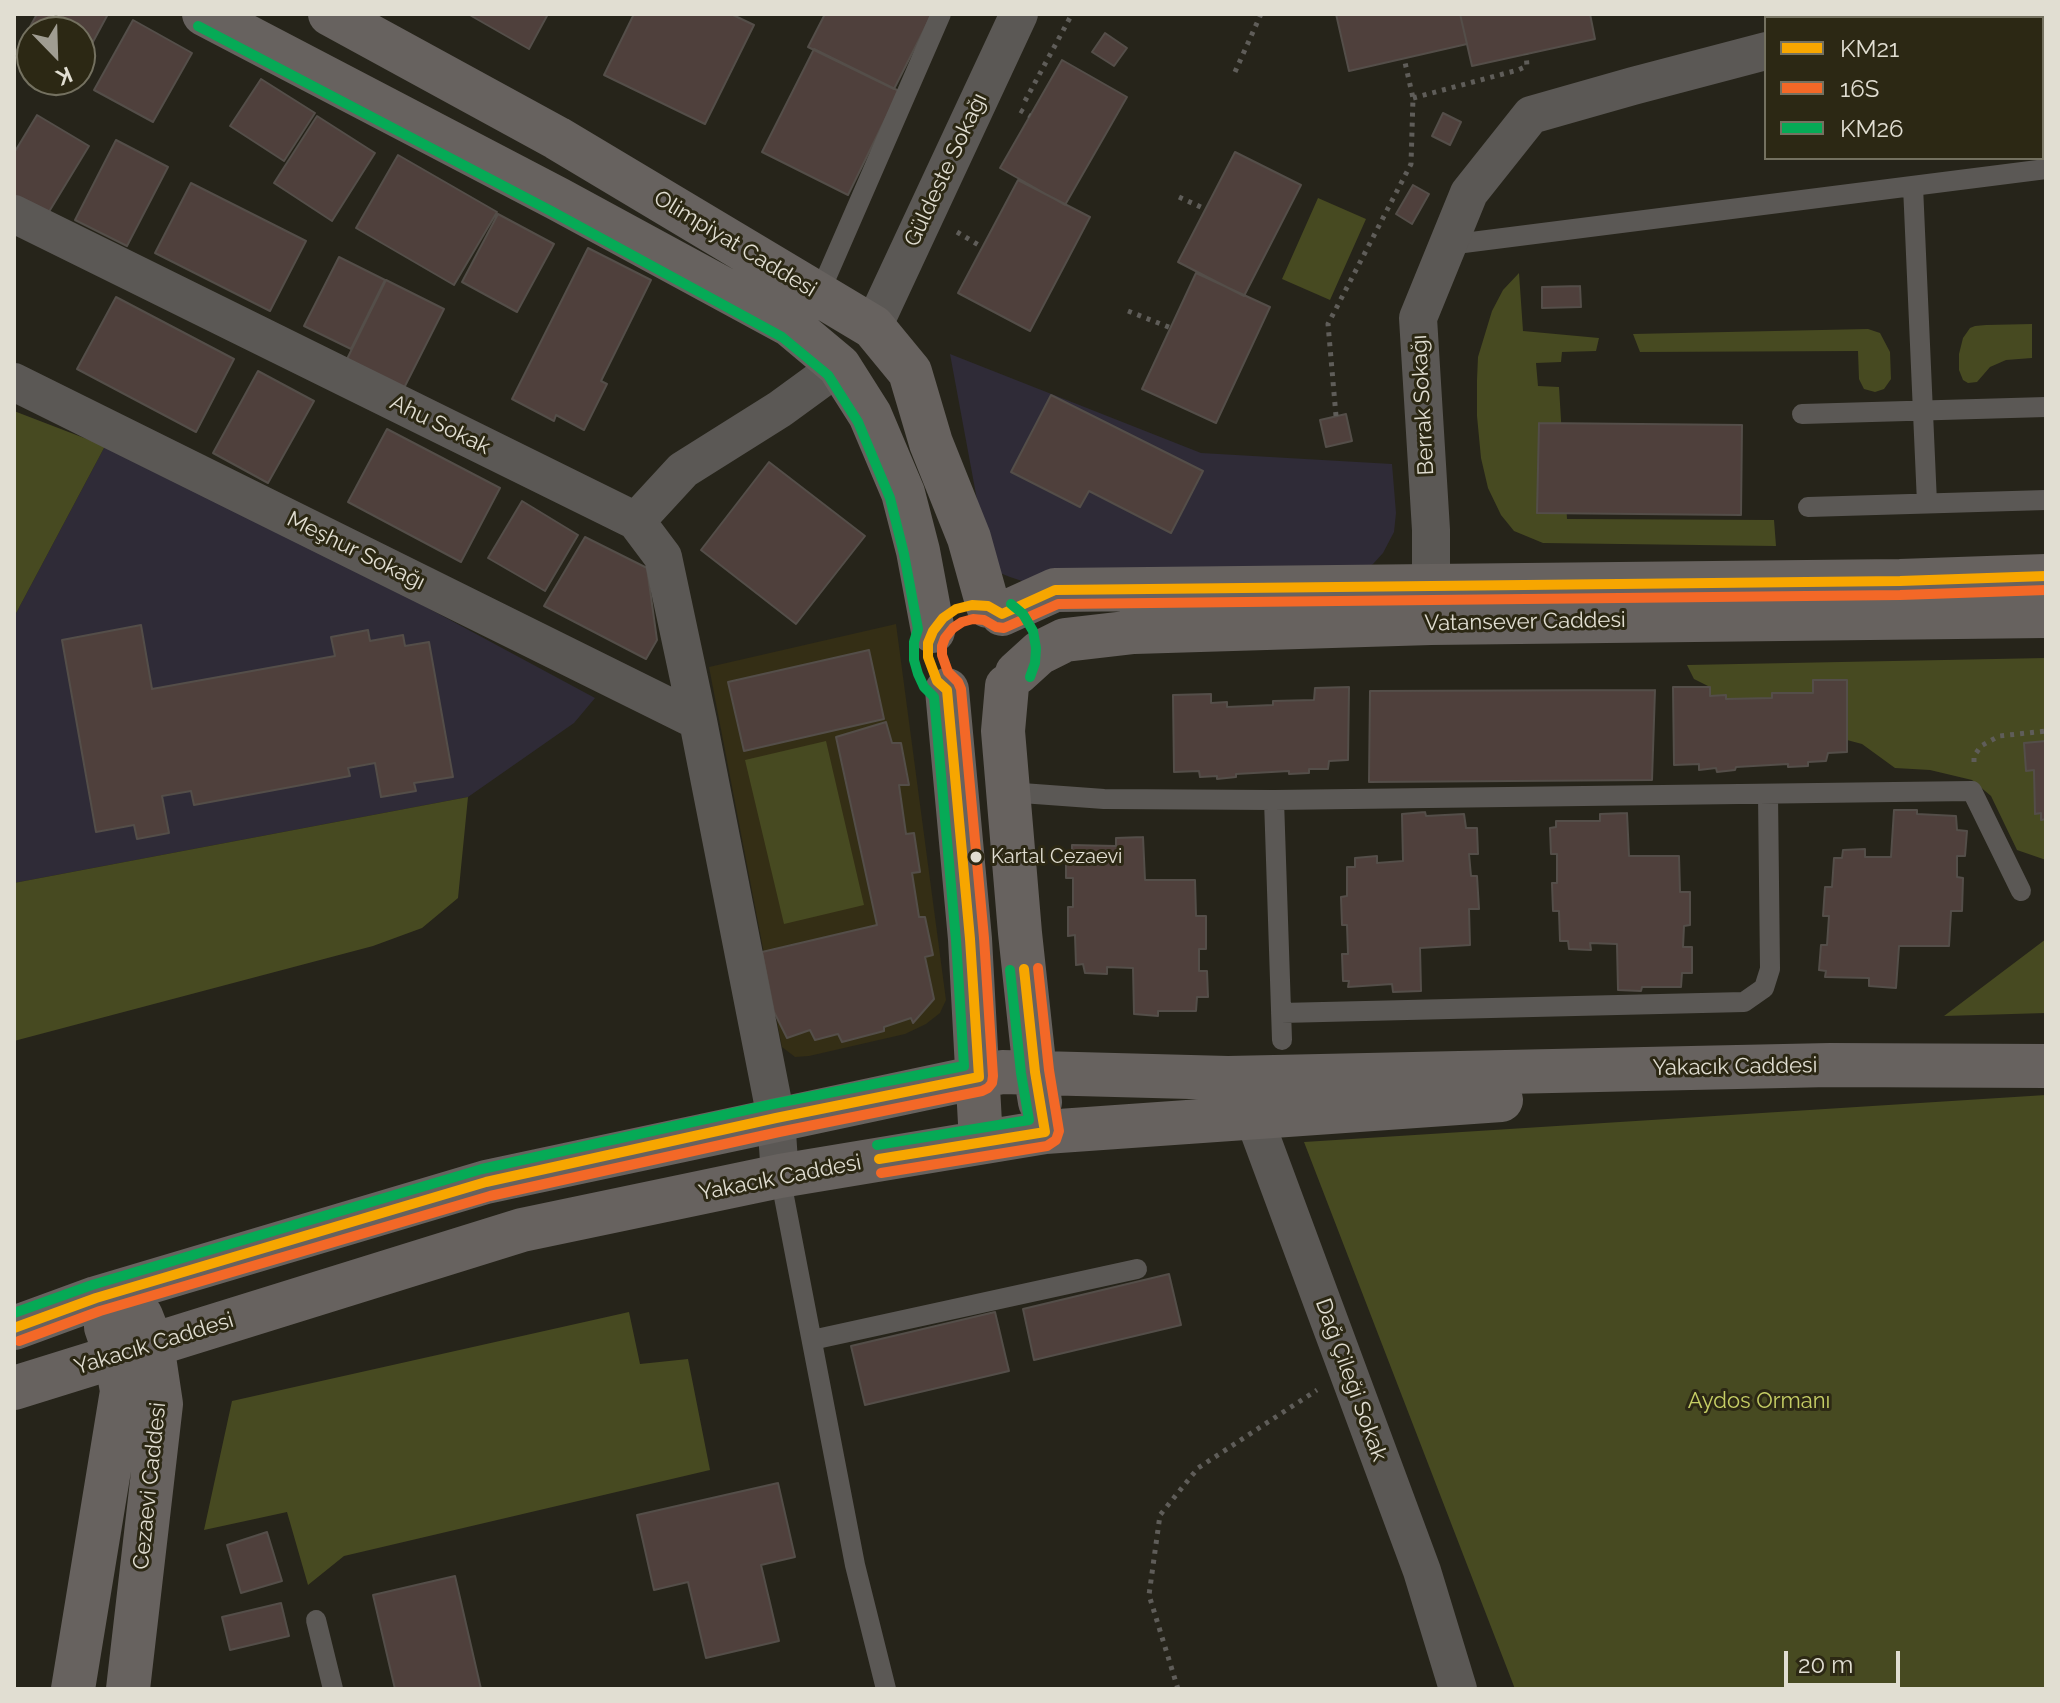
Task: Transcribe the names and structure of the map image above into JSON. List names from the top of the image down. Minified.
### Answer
{"streets":{"main road":["Olimpiyat Caddesi","Vatansever Caddesi","Yakacık Caddesi","Cezaevi Caddesi"],"street":["Güldeste Sokağı","Berrak Sokağı","Ahu Sokak","Meşhur Sokağı","Dağ Çileği Sokak"]},"crossings":[["Güldeste Sokağı","Olimpiyat Caddesi"],["Olimpiyat Caddesi","Vatansever Caddesi"],["Berrak Sokağı","Vatansever Caddesi"],["Yakacık Caddesi","Dağ Çileği Sokak"],["Yakacık Caddesi","Cezaevi Caddesi"]],"parks":["Aydos Ormanı"],"places":["Kartal Cezaevi"],"lines":["transit line KM26","transit line KM21","transit line 16S"],"legend":["KM21","16S","KM26"],"scale_bar":"20 m","north":"bottom right"}
